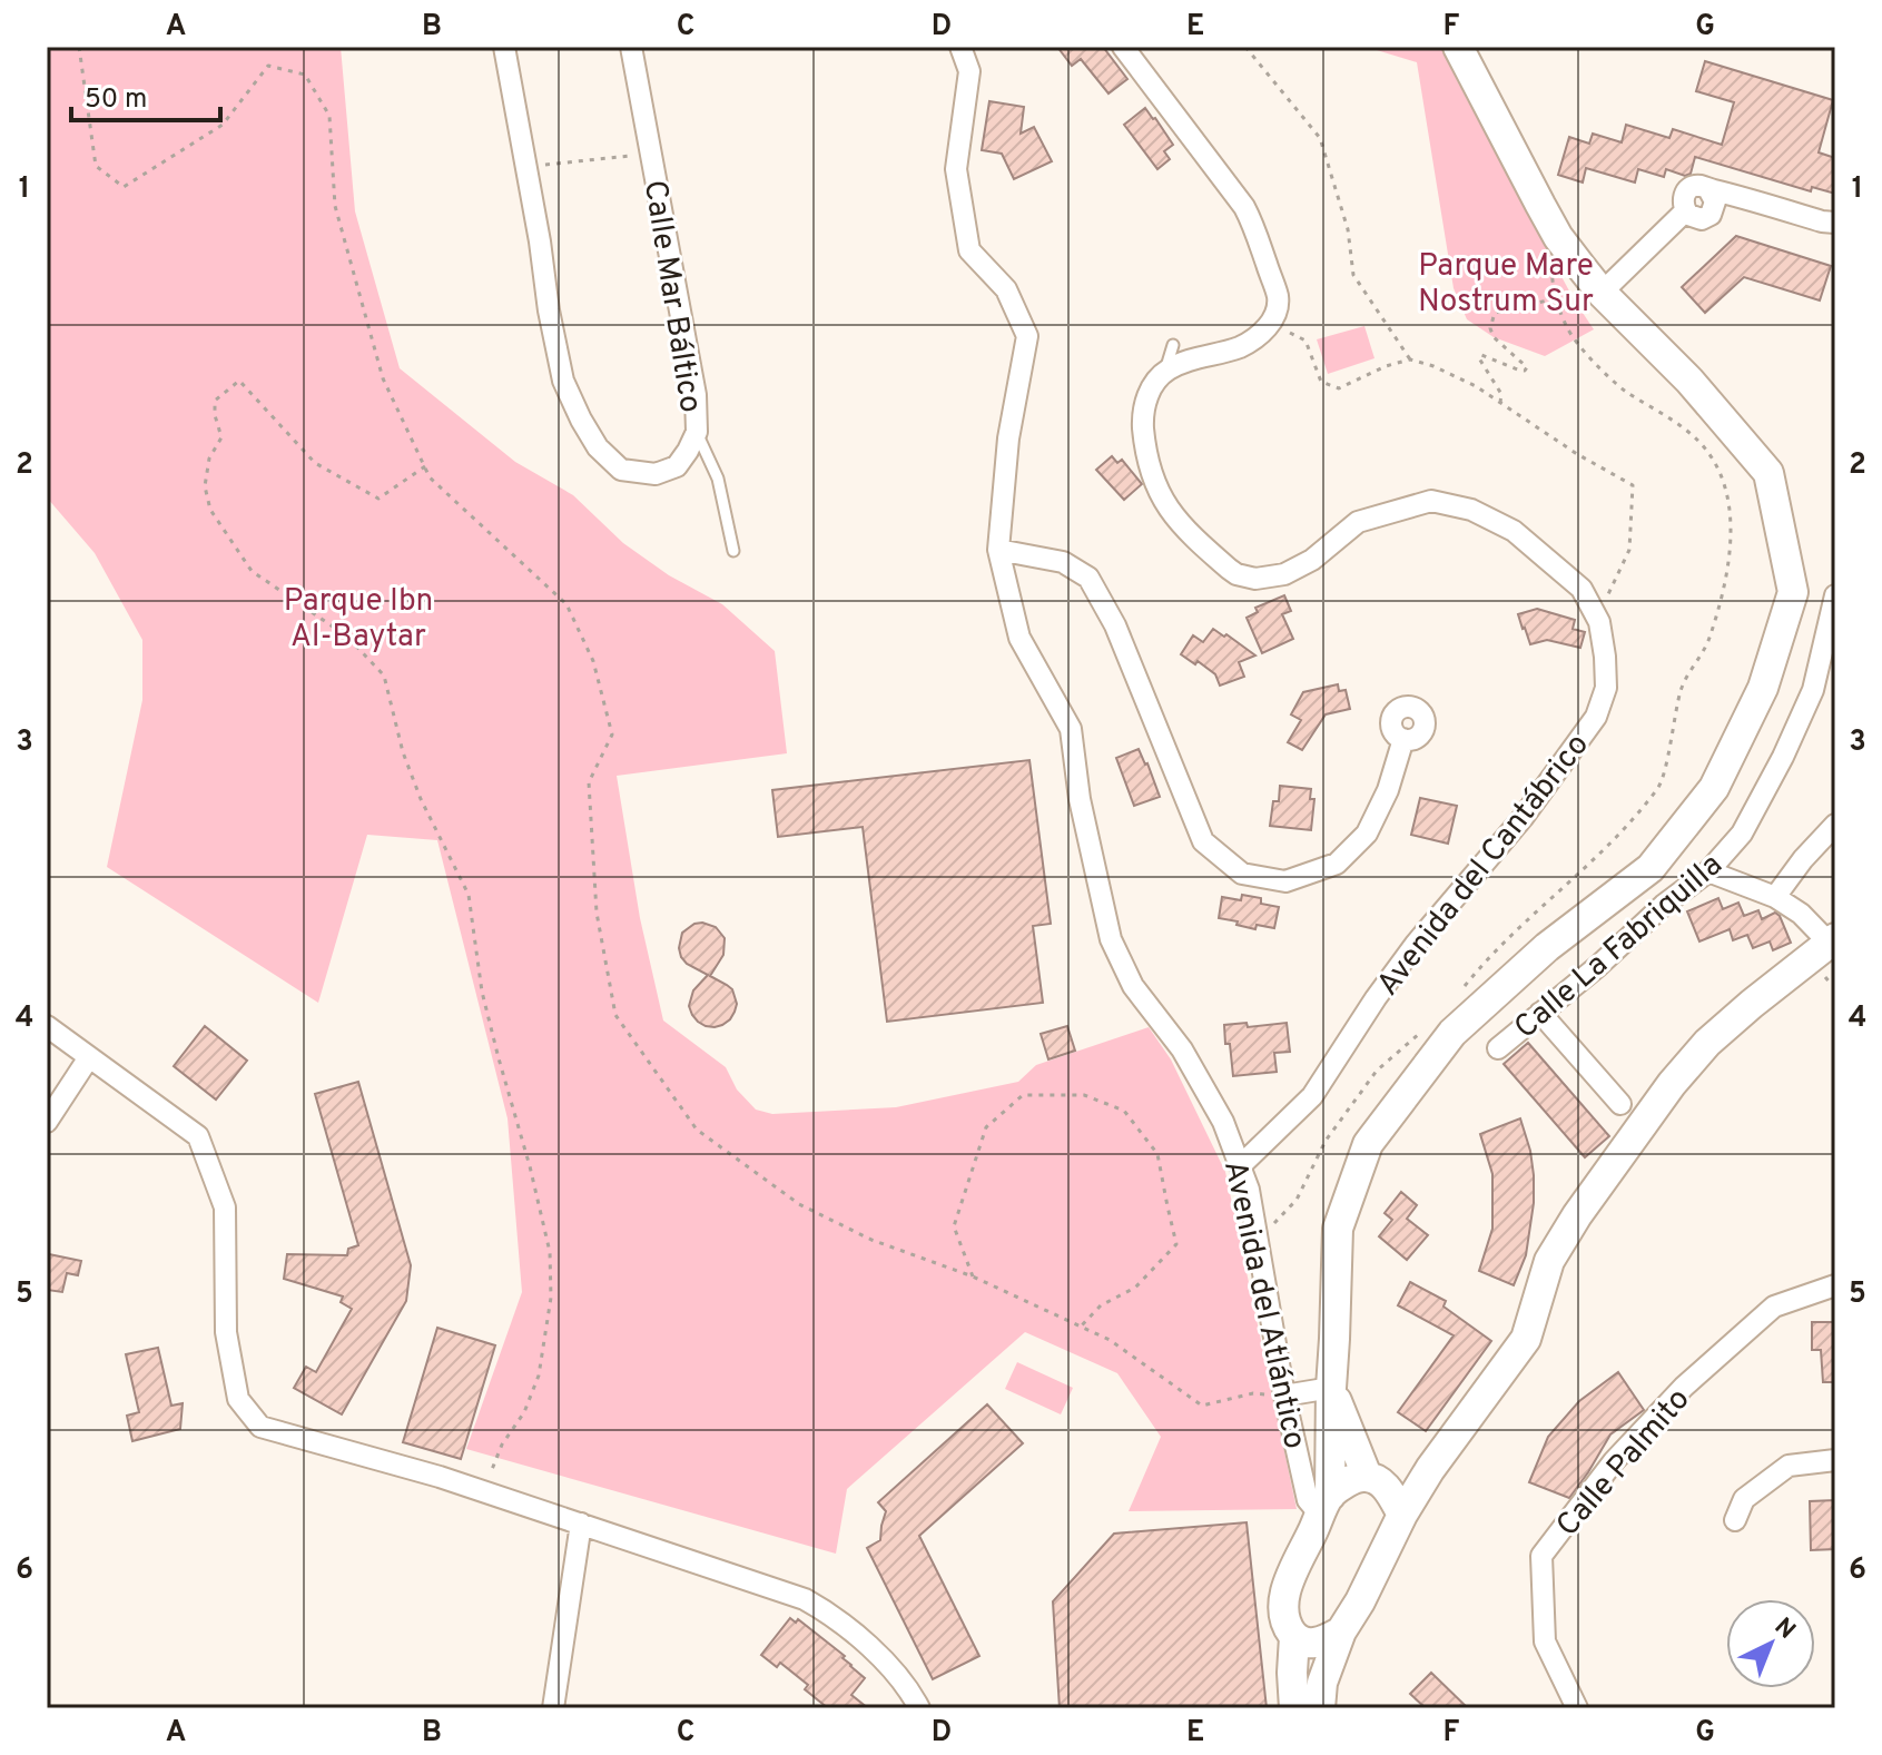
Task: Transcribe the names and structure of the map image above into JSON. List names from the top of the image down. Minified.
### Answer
{"streets":{"street":["Calle Mar Báltico","Avenida del Cantábrico","Calle La Fabriquilla","Avenida del Atlántico","Calle Palmito"]},"crossings":[["Avenida del Cantábrico","Avenida del Atlántico"]],"parks":["Parque Mare Nostrum Sur","Parque Ibn Al-Baytar"],"scale_bar":"50 m","north":"top right","grid":{"columns":["A","B","C","D","E","F","G"],"rows":["1","2","3","4","5","6"]}}
